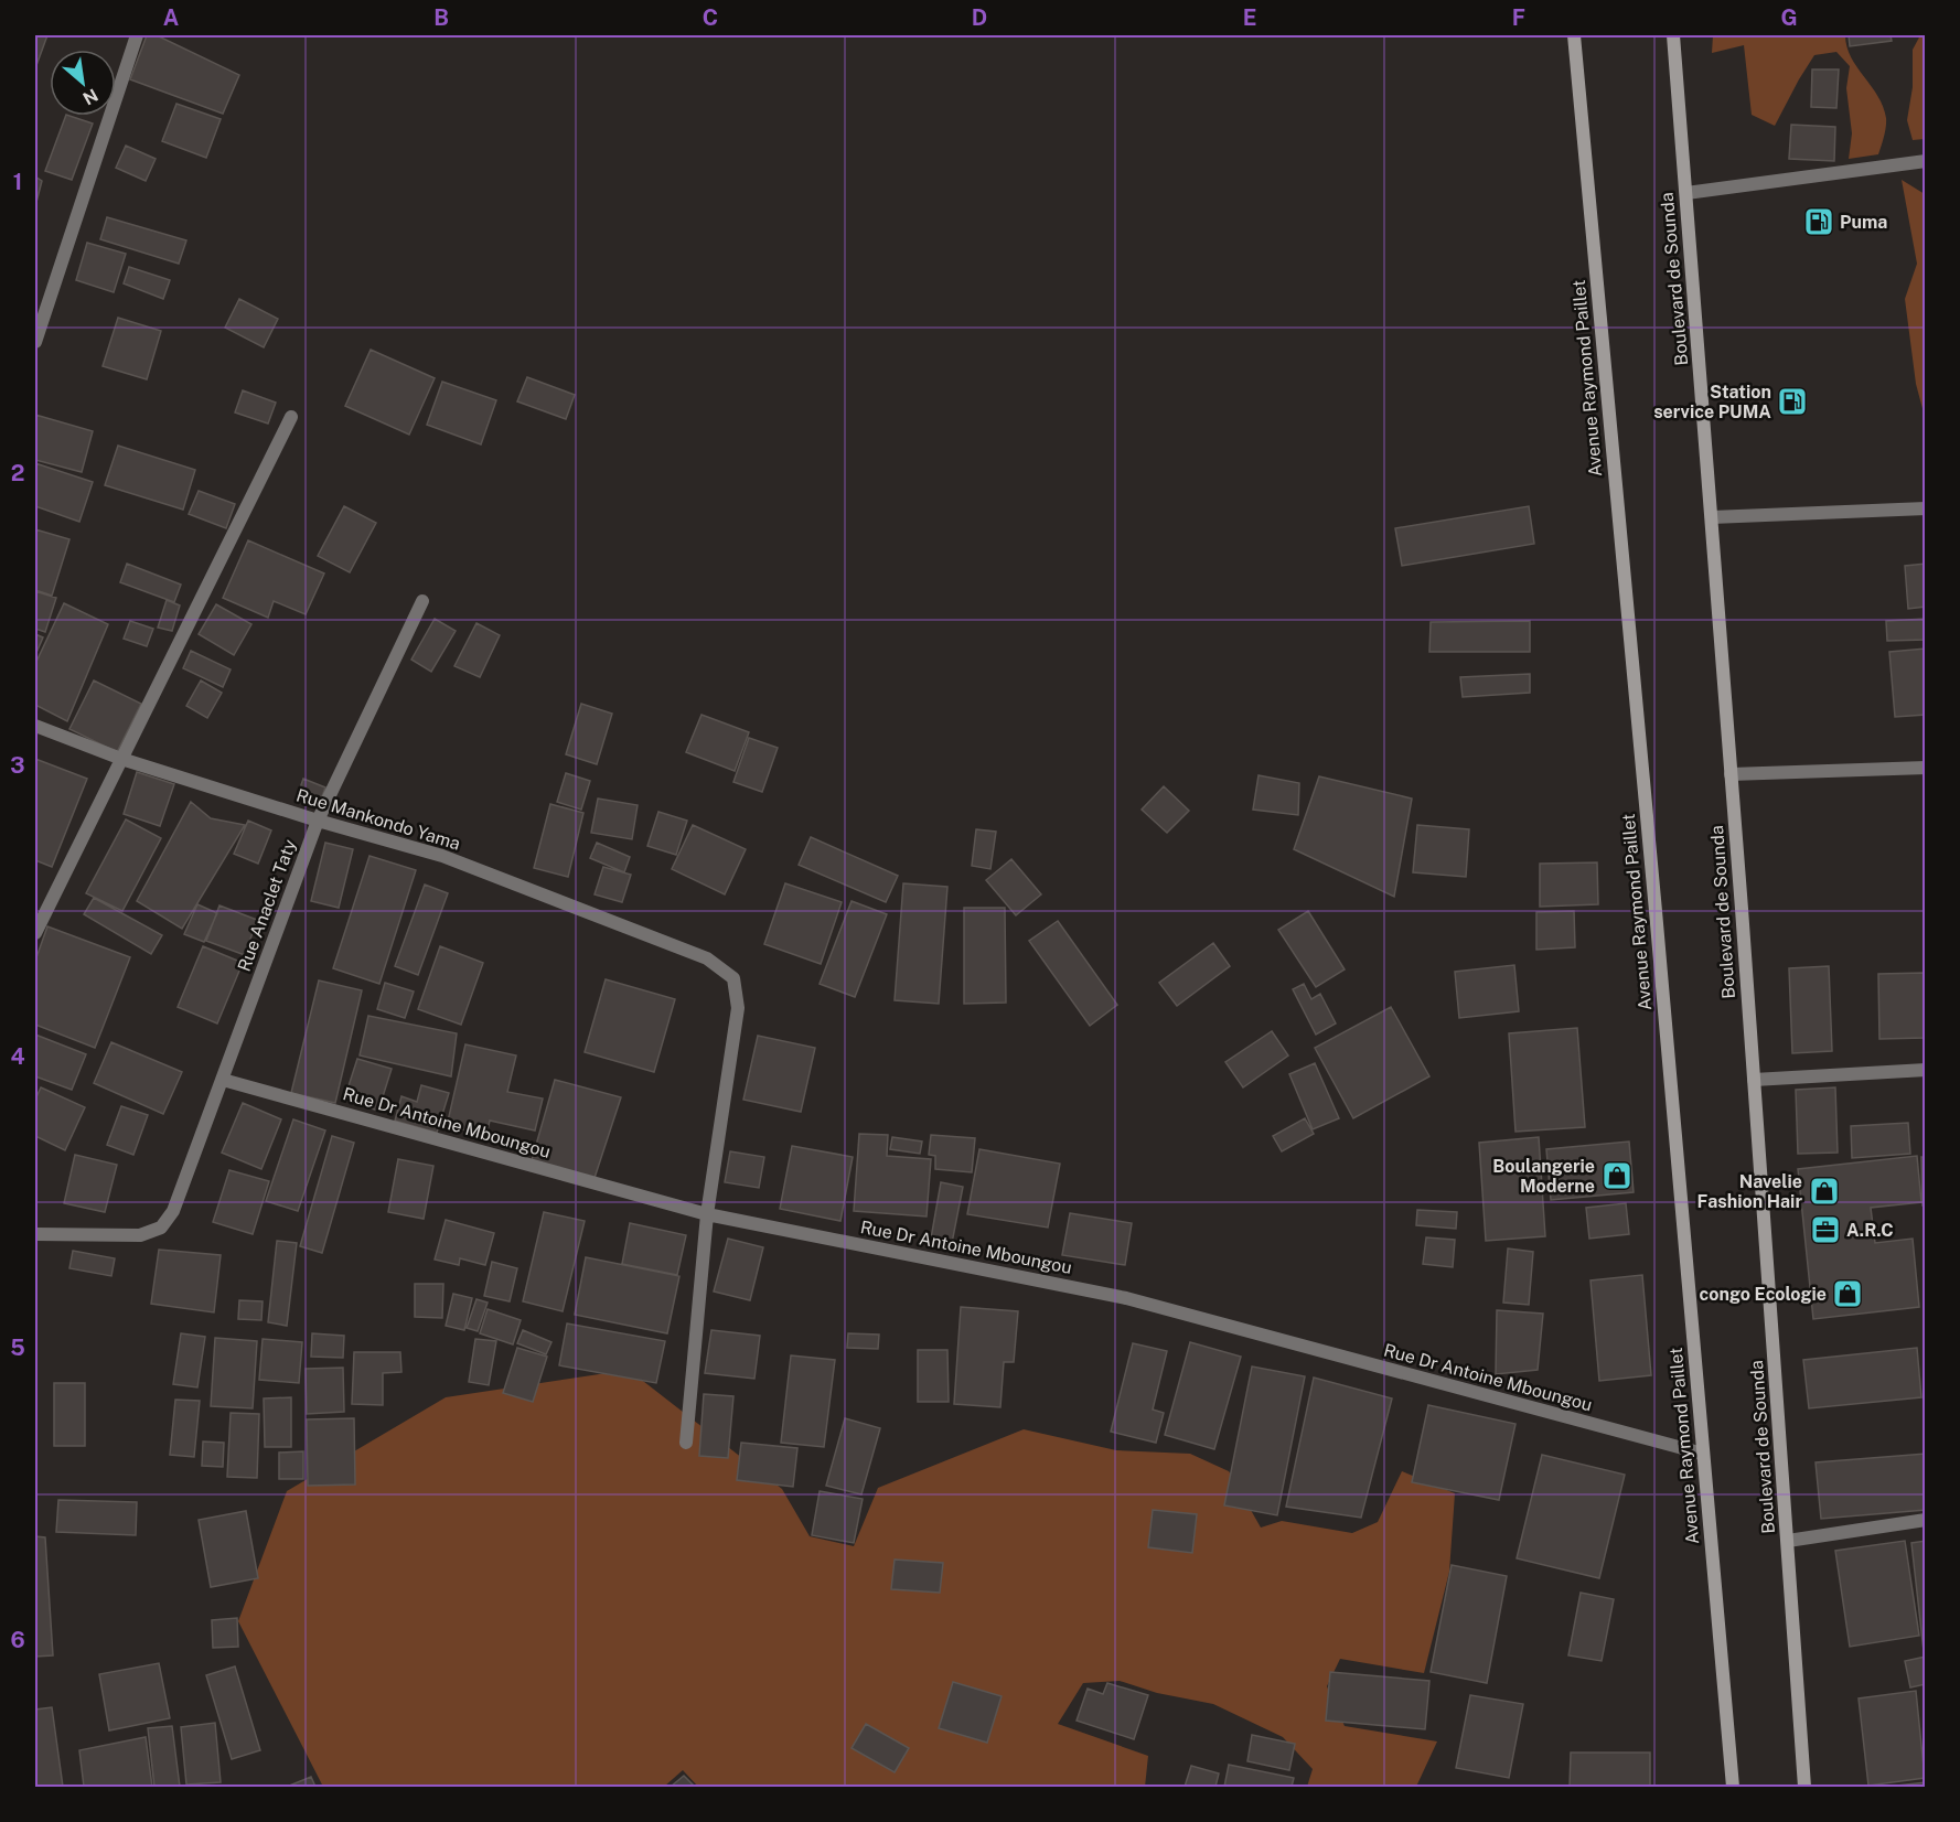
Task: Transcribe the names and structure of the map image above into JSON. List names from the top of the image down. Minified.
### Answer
{"streets":{"main road":["Boulevard de Sounda","Avenue Raymond Paillet"],"street":["Rue Mankondo Yama","Rue Anaclet Taty","Rue Dr Antoine Mboungou"]},"crossings":[["Avenue Raymond Paillet","Rue Dr Antoine Mboungou"],["Rue Mankondo Yama","Rue Anaclet Taty"],["Rue Mankondo Yama","Rue Dr Antoine Mboungou"],["Rue Anaclet Taty","Rue Dr Antoine Mboungou"]],"places":{"fuel station":["Puma","Station service PUMA"],"shop":["Boulangerie Moderne","Navelie Fashion Hair","congo Ecologie"],"office":["A.R.C"]},"north":"bottom right","grid":{"columns":["A","B","C","D","E","F","G"],"rows":["1","2","3","4","5","6"]}}
